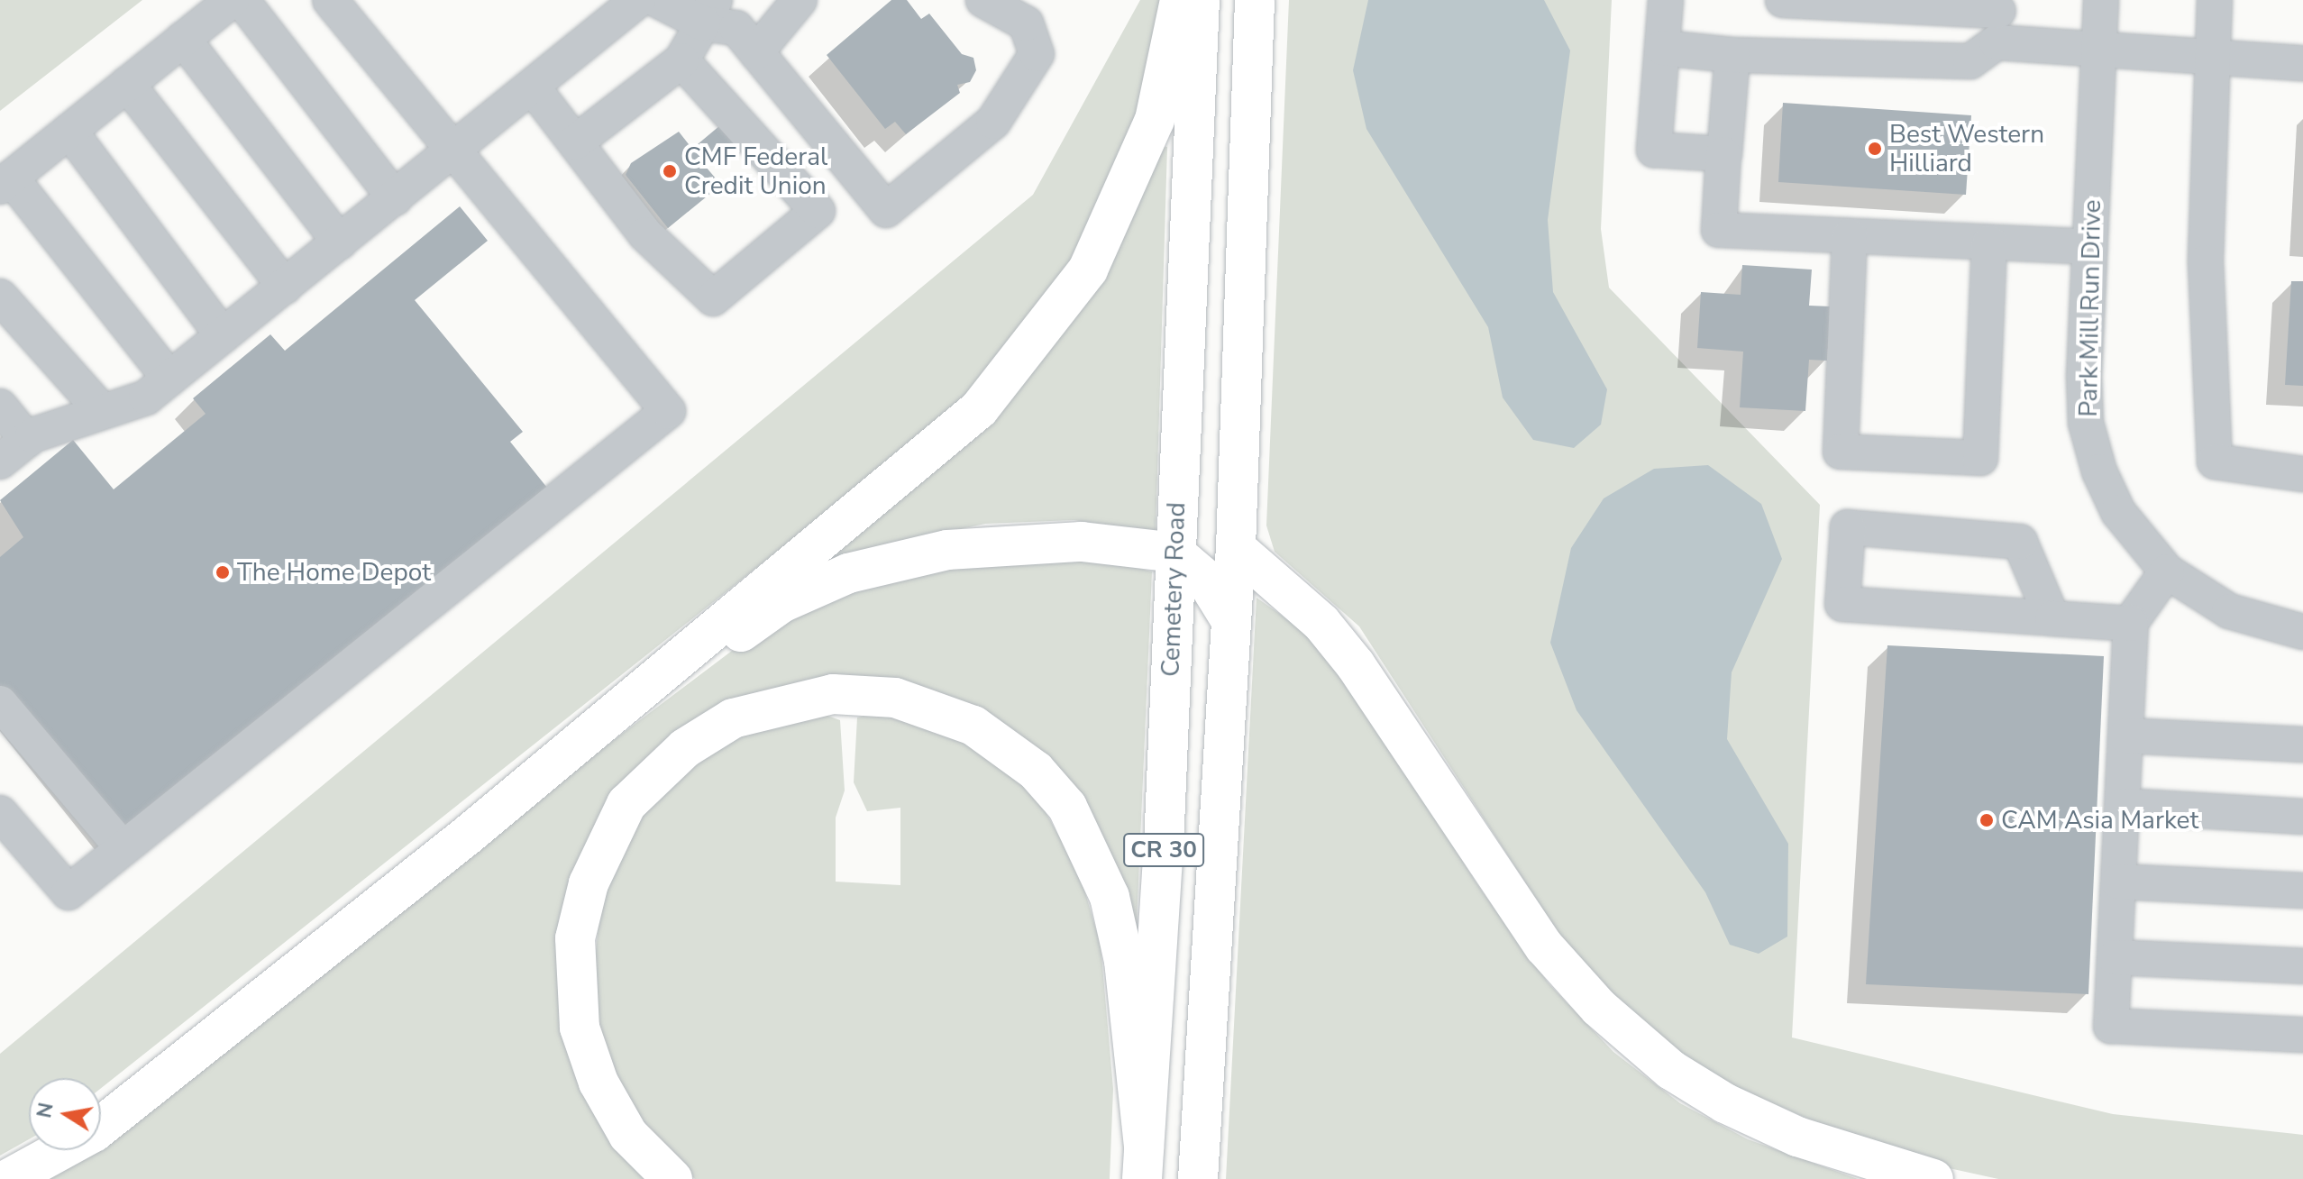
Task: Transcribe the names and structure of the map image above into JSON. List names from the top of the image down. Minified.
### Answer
{"streets":{"main road":["Cemetery Road","CR 30"],"street":["Park Mill Run Drive"]},"places":["Best Western Hilliard","CMF Federal Credit Union","The Home Depot","CAM Asia Market"],"north":"left"}
